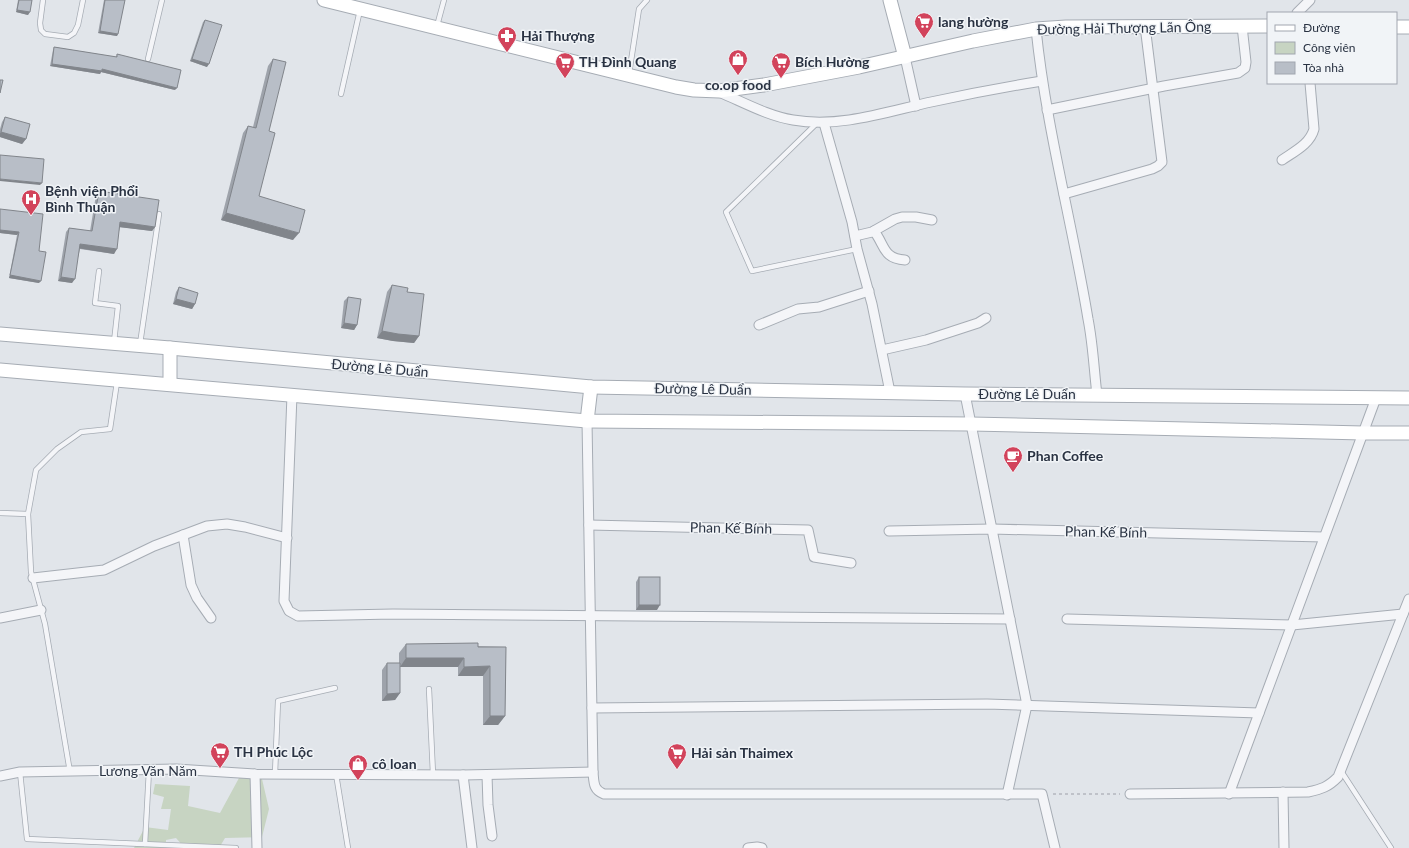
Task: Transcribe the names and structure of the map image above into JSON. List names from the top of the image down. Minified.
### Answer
{"streets":{"main road":["Đường Hải Thượng Lãn Ông","Đường Lê Duẩn"],"street":["Phan Kế Bính","Lương Văn Năm"]},"places":{"supermarket":["lang hường","TH Đình Quang","Bích Hường","TH Phúc Lộc","Hải sản Thaimex"],"pharmacy":["Hải Thượng"],"shop":["co.op food","cô loan"],"hospital":["Bệnh viện Phổi Bình Thuận"],"cafe":["Phan Coffee"]},"legend":["Đường","Công viên","Tòa nhà"]}
